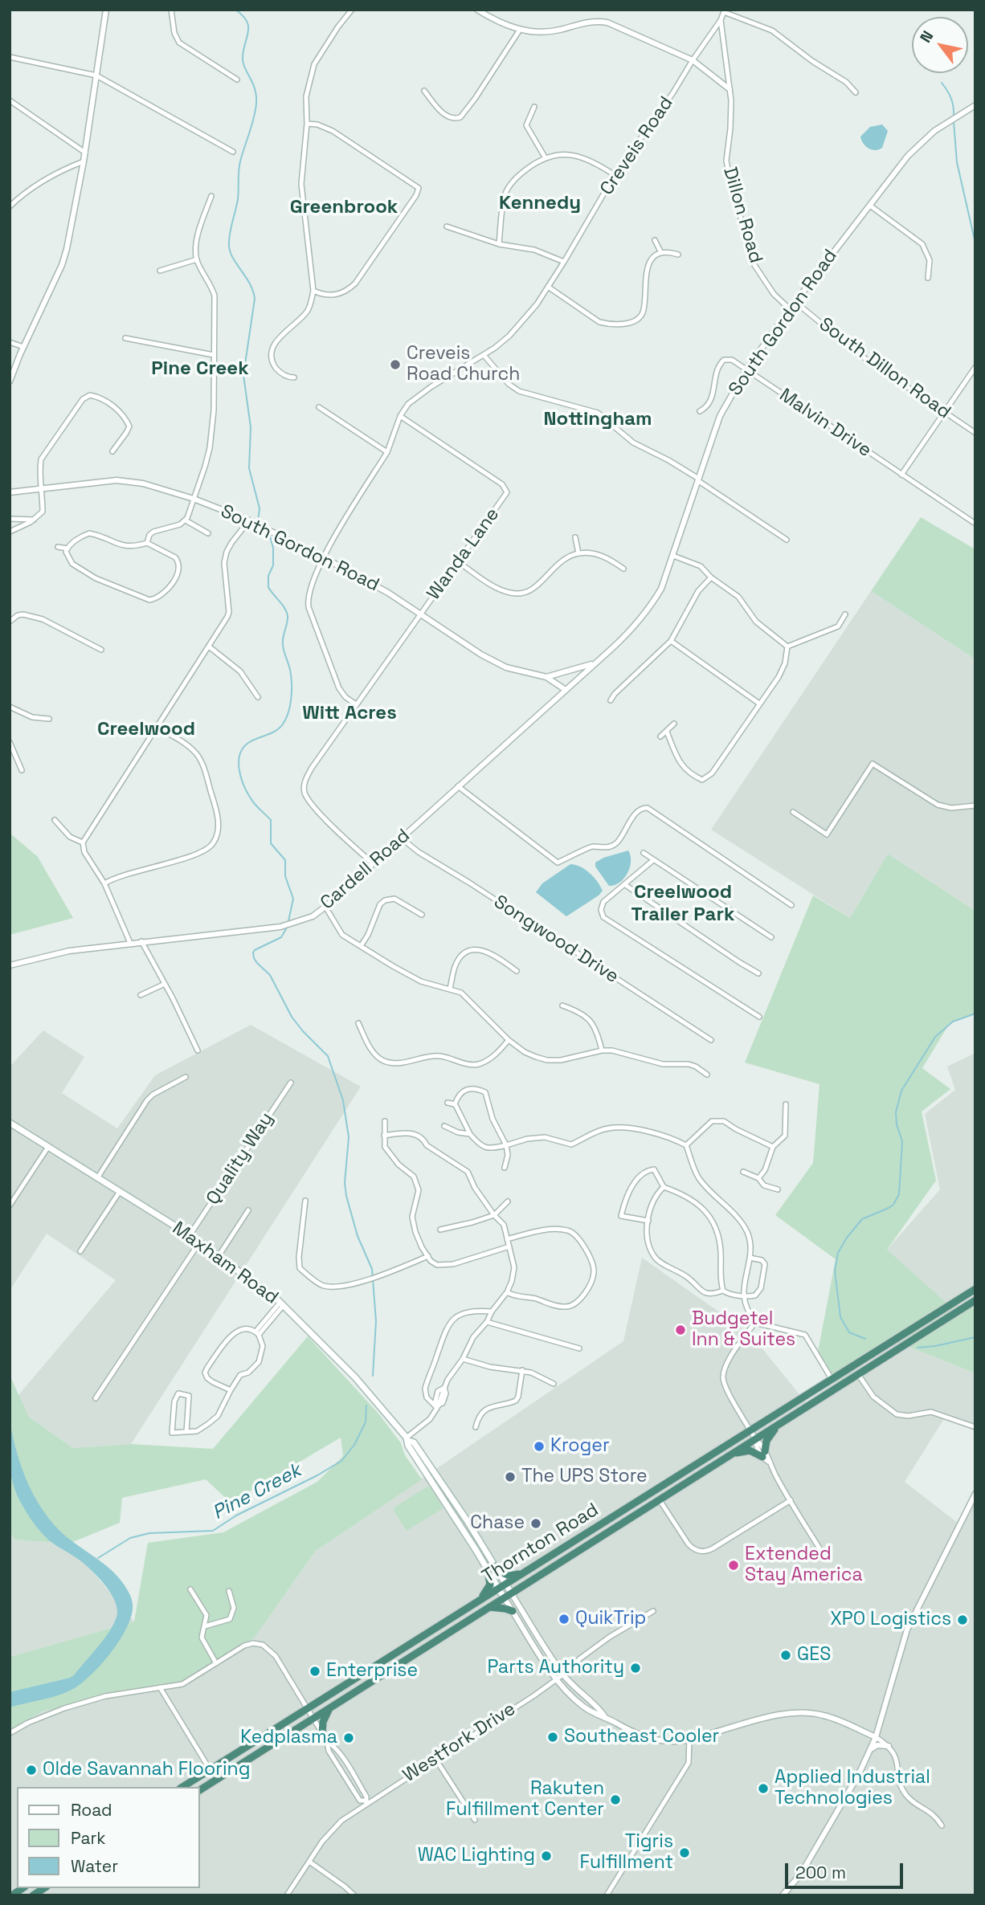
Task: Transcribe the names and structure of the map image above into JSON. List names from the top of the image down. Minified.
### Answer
{"streets":{"highway":["Thornton Road"],"main road":["Maxham Road"],"street":["Creveis Road","Dillon Road","South Gordon Road","South Dillon Road","Malvin Drive","Wanda Lane","Cardell Road","Songwood Drive","Quality Way","Westfork Drive"]},"crossings":[["Creveis Road","Dillon Road"],["Creveis Road","South Gordon Road"],["Creveis Road","Wanda Lane"],["Dillon Road","South Gordon Road"],["South Gordon Road","South Dillon Road"],["South Gordon Road","Malvin Drive"],["South Gordon Road","Wanda Lane"],["South Gordon Road","Cardell Road"],["Wanda Lane","Cardell Road"],["Cardell Road","Songwood Drive"],["Quality Way","Maxham Road"],["Maxham Road","Thornton Road"],["Maxham Road","Westfork Drive"]],"districts":["Kennedy","Greenbrook","Pine Creek","Nottingham","Witt Acres","Creelwood","Creelwood Trailer Park"],"water":["Pine Creek"],"places":["Creveis Road Church","Budgetel Inn & Suites","Kroger","The UPS Store","Chase","Extended Stay America","QuikTrip","XPO Logistics","GES","Parts Authority","Enterprise","Southeast Cooler","Kedplasma","Olde Savannah Flooring","Applied Industrial Technologies","Rakuten Fulfillment Center","Tigris Fulfillment","WAC Lighting"],"legend":["Road","Park","Water"],"scale_bar":"200 m","north":"top left"}
